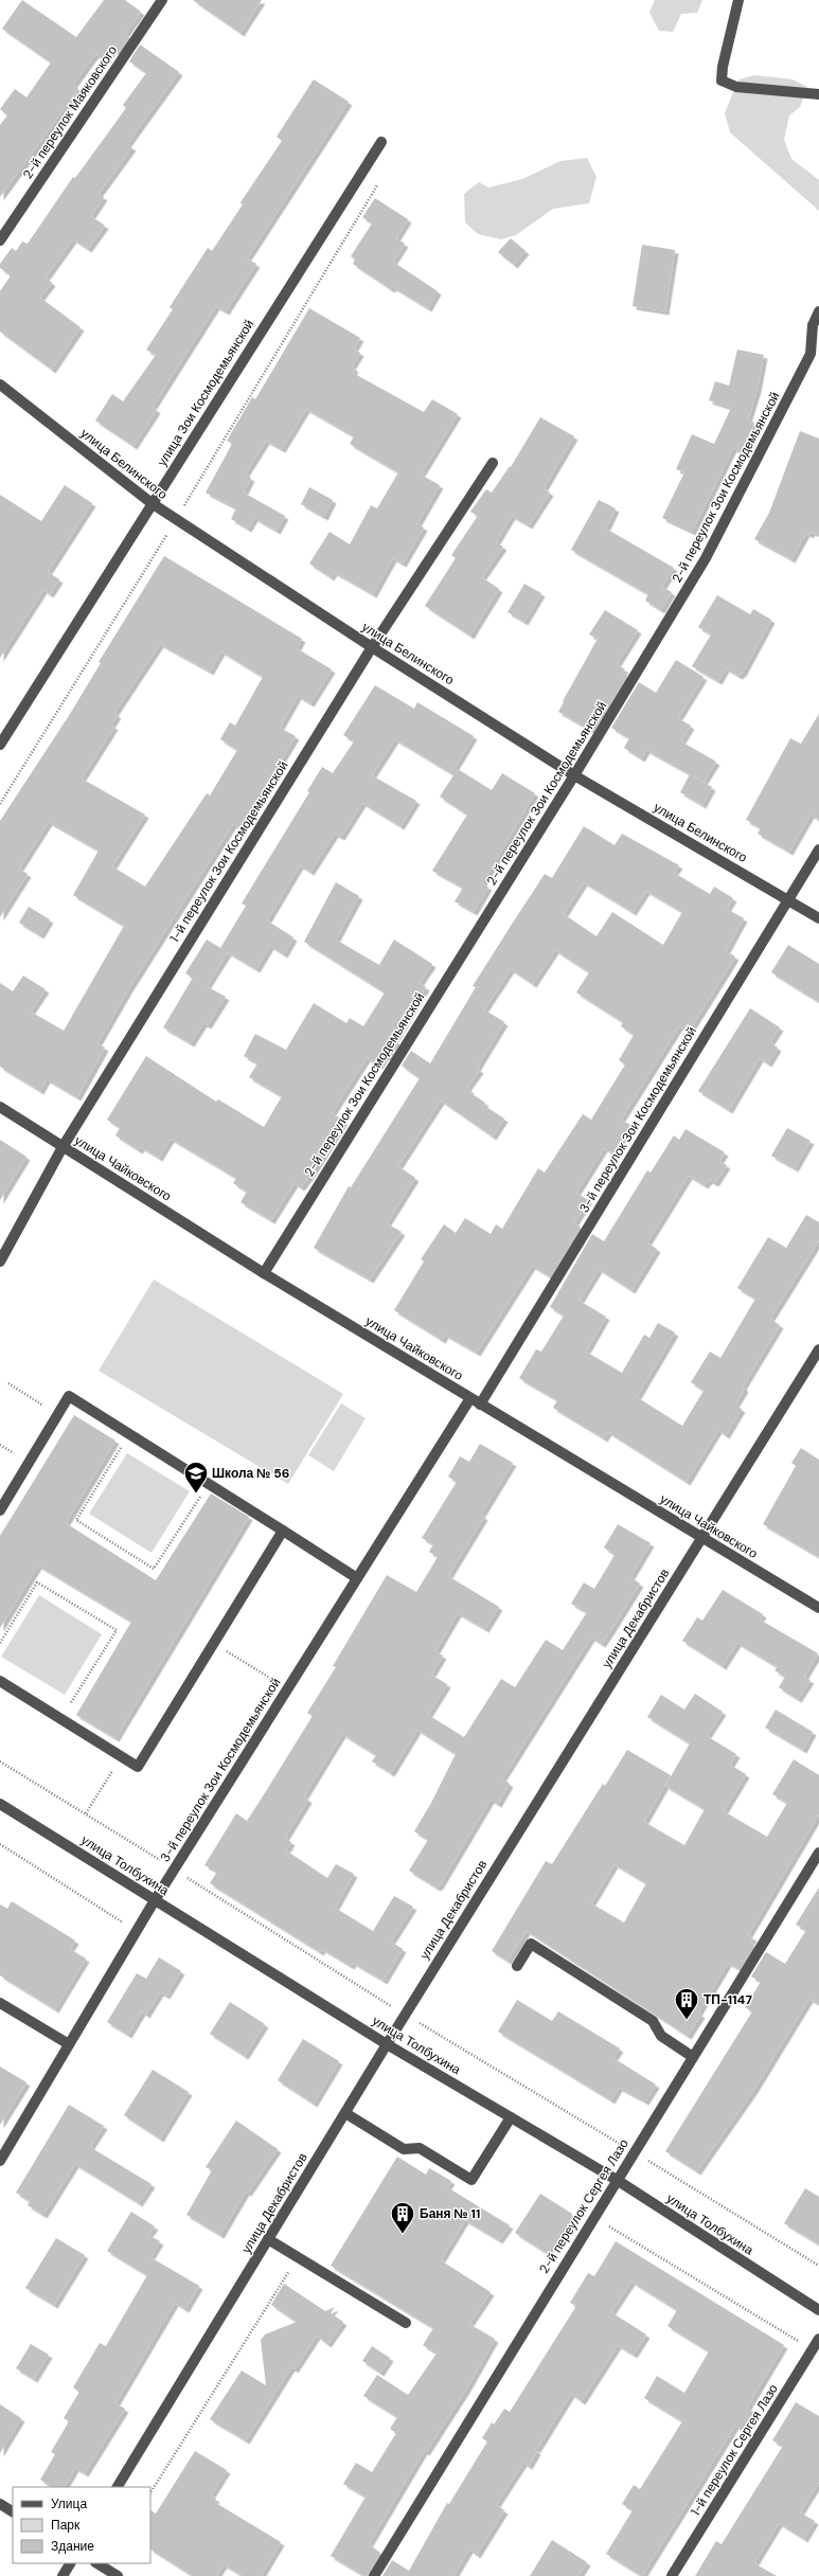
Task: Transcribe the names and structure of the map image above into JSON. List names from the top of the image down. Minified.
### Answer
{"streets":{"street":["2-й переулок Маяковского","улица Зои Космодемьянской","улица Белинского","2-й переулок Зои Космодемьянской","1-й переулок Зои Космодемьянской","3-й переулок Зои Космодемьянской","улица Чайковского","улица Декабристов","улица Толбухина","2-й переулок Сергея Лазо","1-й переулок Сергея Лазо"]},"crossings":[["улица Зои Космодемьянской","улица Белинского"],["улица Белинского","2-й переулок Зои Космодемьянской"],["улица Белинского","1-й переулок Зои Космодемьянской"],["улица Белинского","3-й переулок Зои Космодемьянской"],["2-й переулок Зои Космодемьянской","улица Чайковского"],["1-й переулок Зои Космодемьянской","улица Чайковского"],["3-й переулок Зои Космодемьянской","улица Чайковского"],["3-й переулок Зои Космодемьянской","улица Толбухина"],["улица Чайковского","улица Декабристов"],["улица Декабристов","улица Толбухина"],["улица Толбухина","2-й переулок Сергея Лазо"]],"places":{"school or university":["Школа № 56"],"building":["ТП-1147","Баня № 11"]},"legend":["Улица","Парк","Здание"]}
